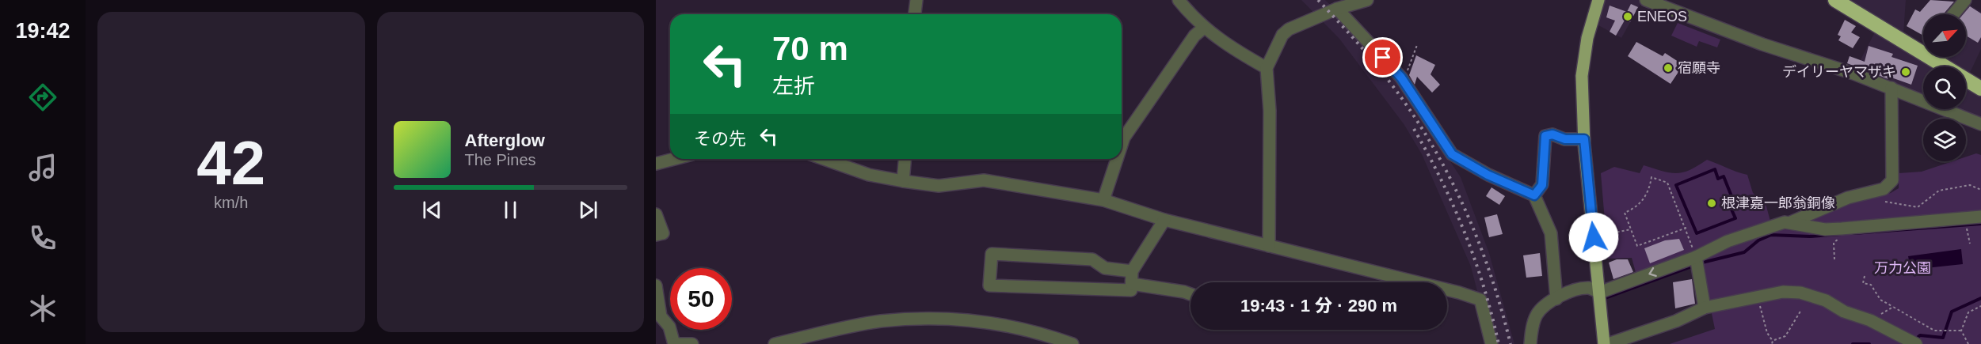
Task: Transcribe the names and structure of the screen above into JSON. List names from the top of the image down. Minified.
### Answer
{"parks":["万力公園"],"places":["ENEOS","宿願寺","デイリーヤマザキ","根津嘉一郎翁銅像"],"north":"top right","page":{"tabs":"19:42","tile":["42","km/h"],"turn":["70 m","左折"],"then":"その先","song":["Afterglow","The Pines"],"limit":"50","trip":"19:43 · 1 分 · 290 m"}}
